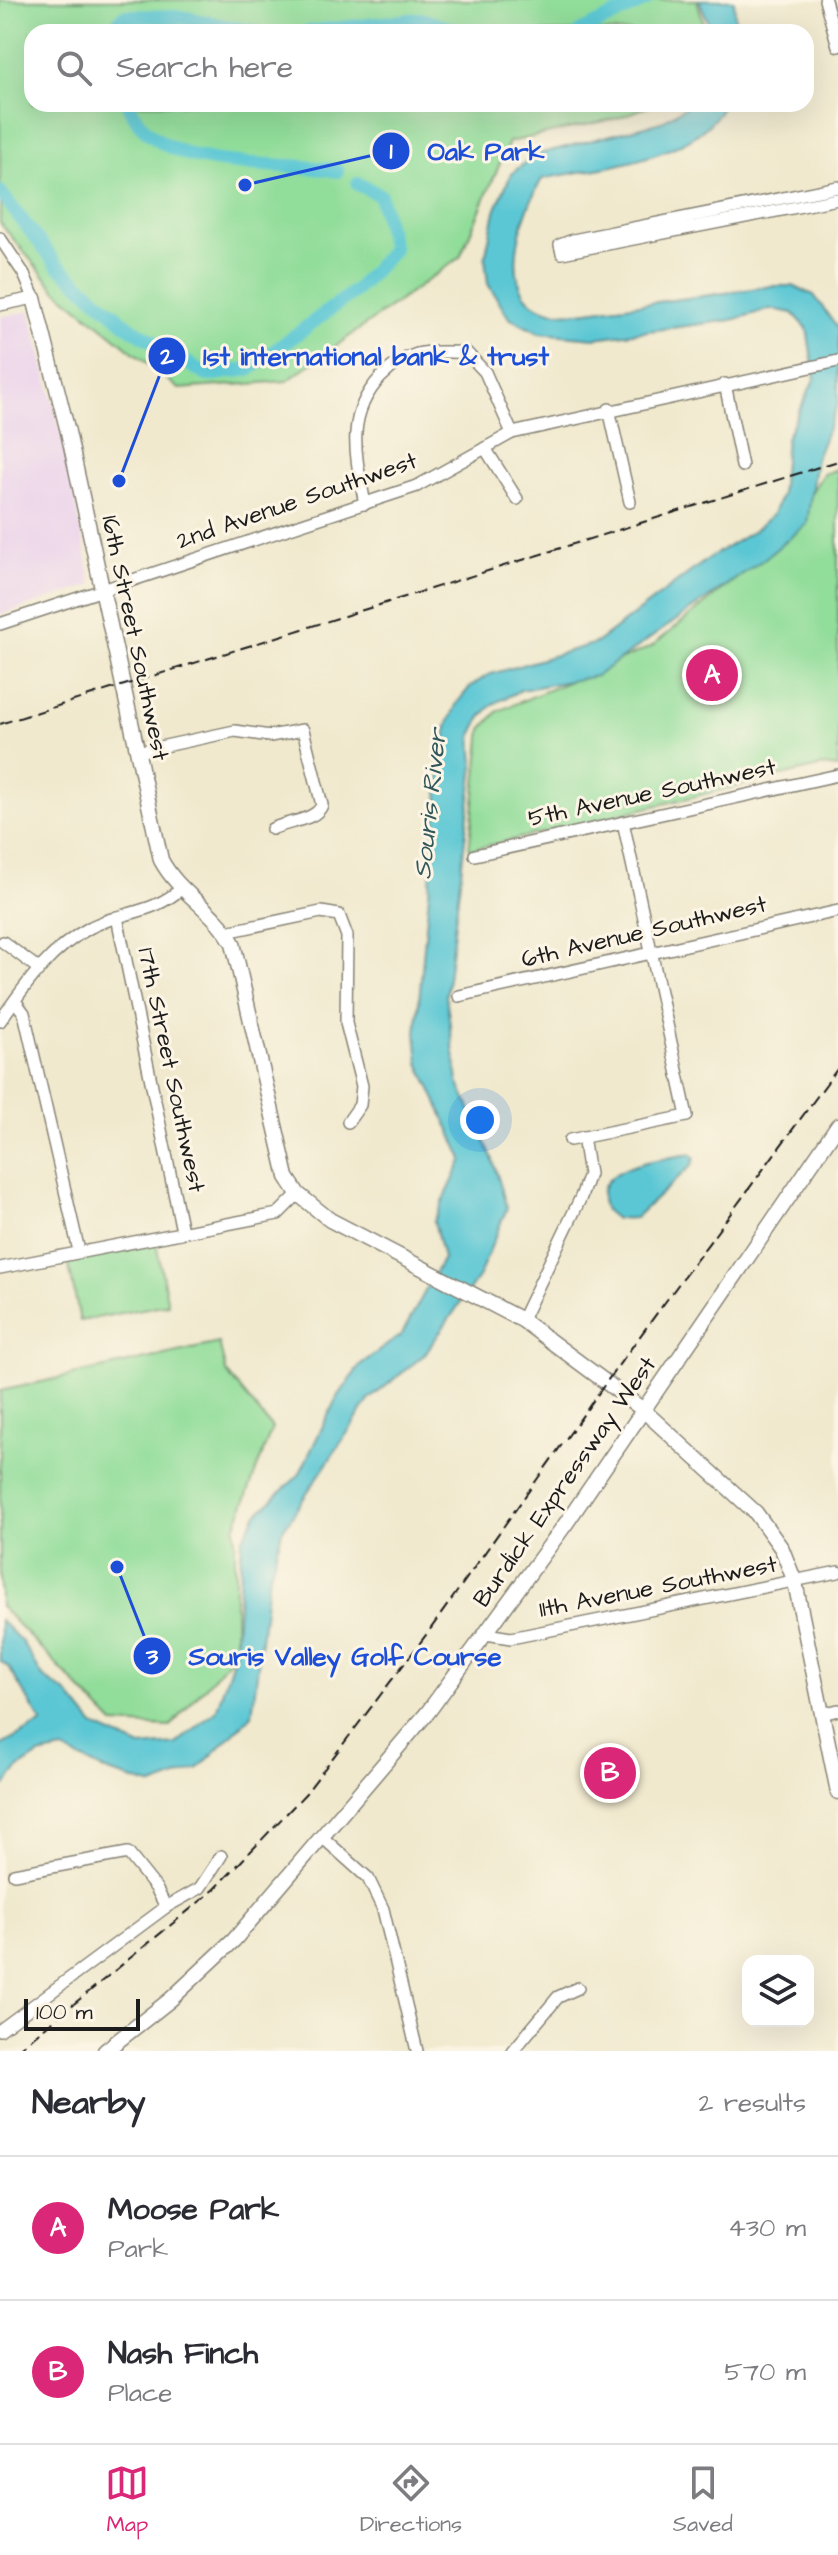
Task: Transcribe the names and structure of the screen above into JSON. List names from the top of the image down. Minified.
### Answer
{"streets":{"main road":["16th Street Southwest","Burdick Expressway West"],"street":["2nd Avenue Southwest","5th Avenue Southwest","6th Avenue Southwest","17th Street Southwest","11th Avenue Southwest"]},"crossings":[["2nd Avenue Southwest","16th Street Southwest"],["Burdick Expressway West","11th Avenue Southwest"]],"water":["Souris River"],"places":["Oak Park","1st international bank & trust","Souris Valley Golf Course"],"scale_bar":"100 m","page":{"search":"Search here","pins":["A","B"],"scale":"100 m","heading":["Nearby","2 results"],"list":[{"mark":"A","name":"Moose Park","note":"Park","value":"430 m"},{"mark":"B","name":"Nash Finch","note":"Place","value":"570 m"}],"nav":["Map","Directions","Saved"]}}
